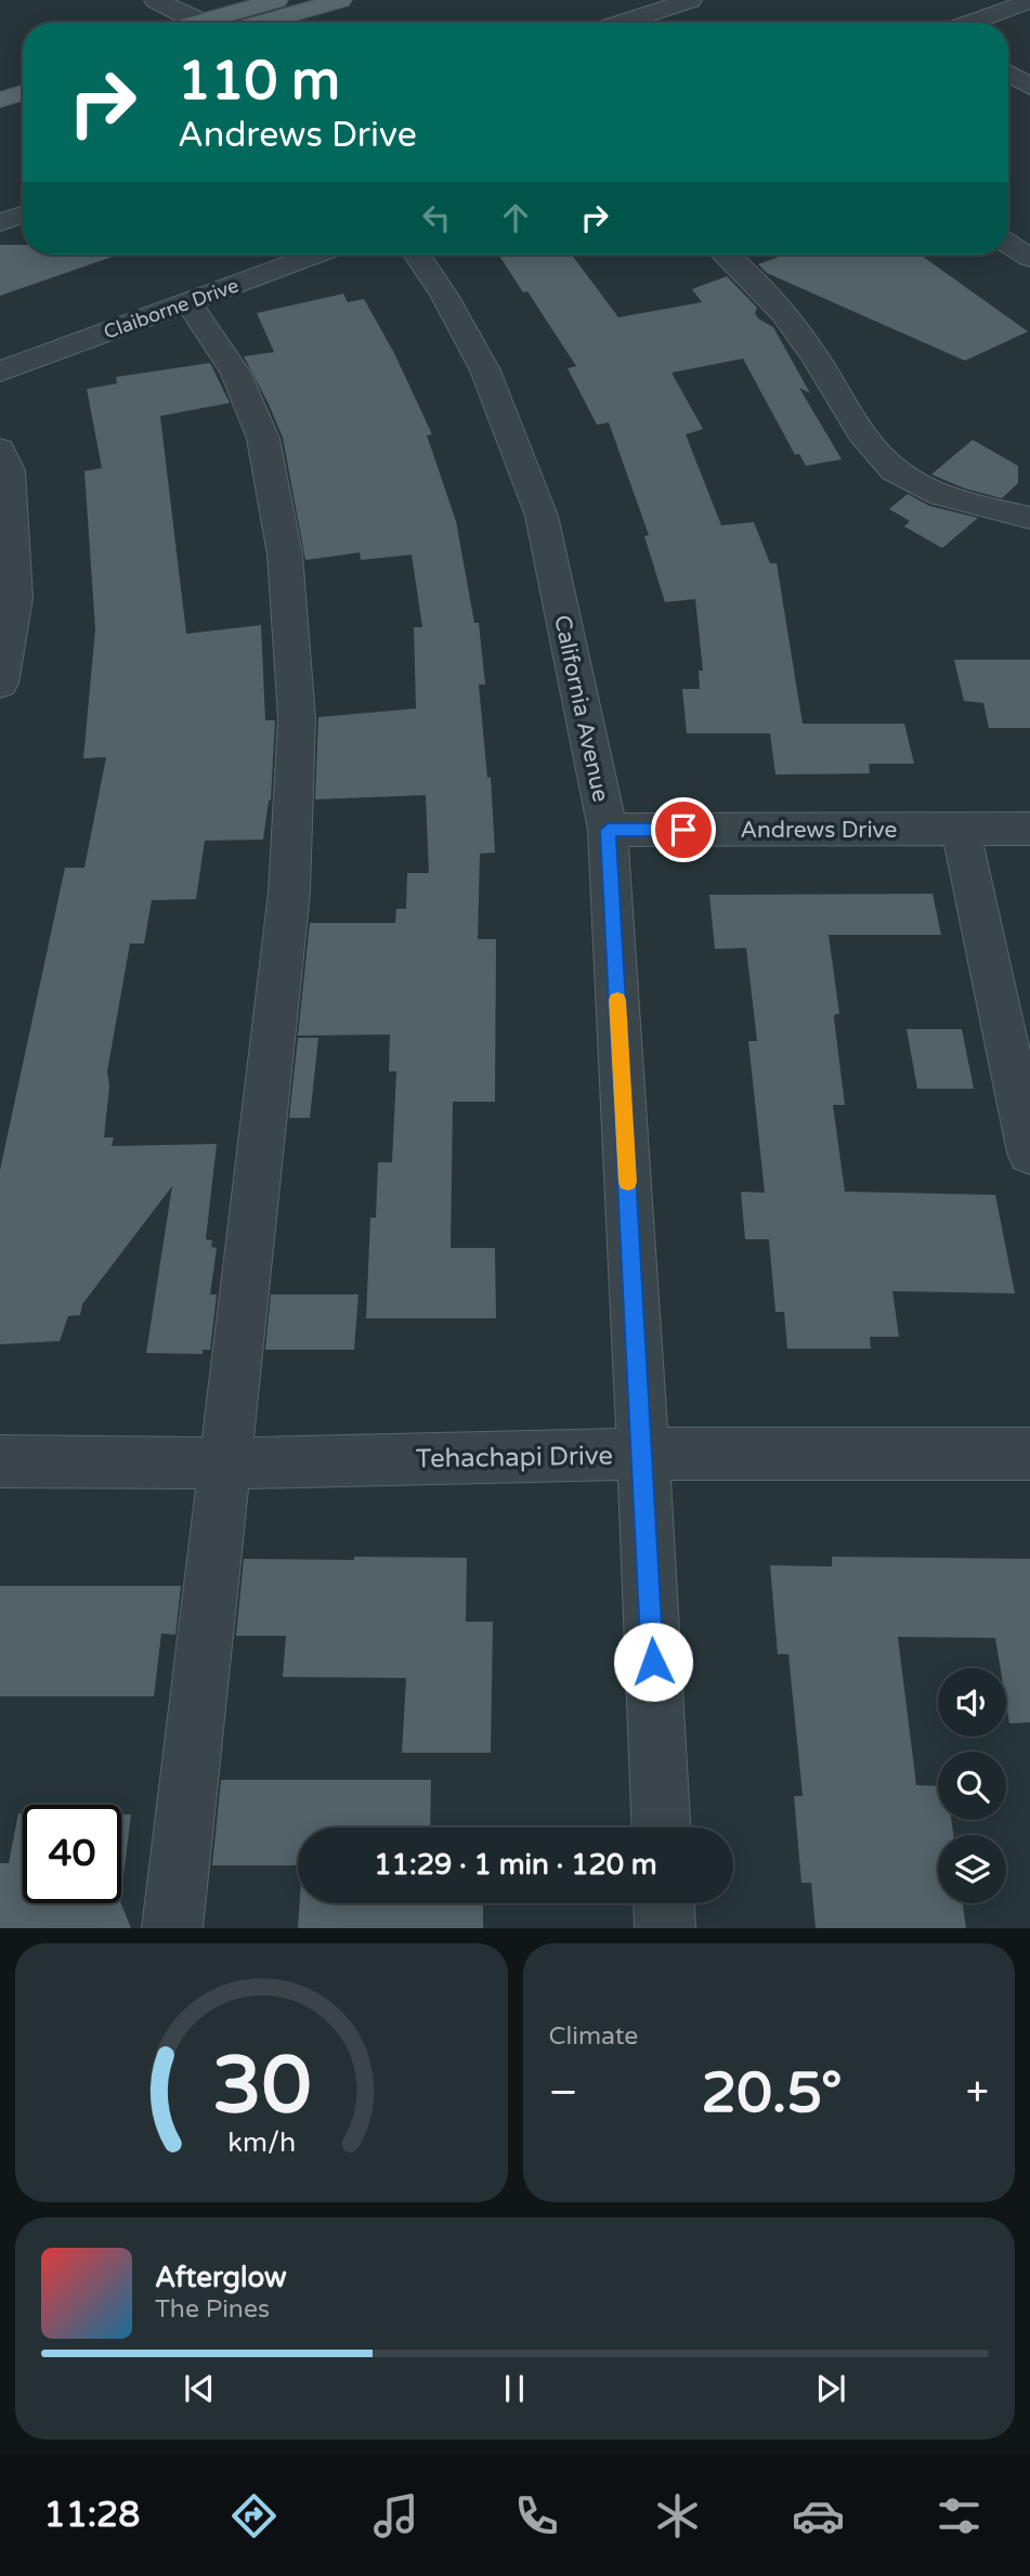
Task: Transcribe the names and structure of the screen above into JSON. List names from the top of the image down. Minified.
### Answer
{"streets":{"street":["Claiborne Drive","California Avenue","Andrews Drive","Tehachapi Drive"]},"crossings":[["California Avenue","Andrews Drive"],["California Avenue","Tehachapi Drive"]],"page":{"turn":["110 m","Andrews Drive"],"limit":"40","trip":"11:29 · 1 min · 120 m","tile":"Climate","heat":["−","20.5°","+"],"song":["Afterglow","The Pines"],"tabs":"11:28","gauge":["30","km/h"]}}
